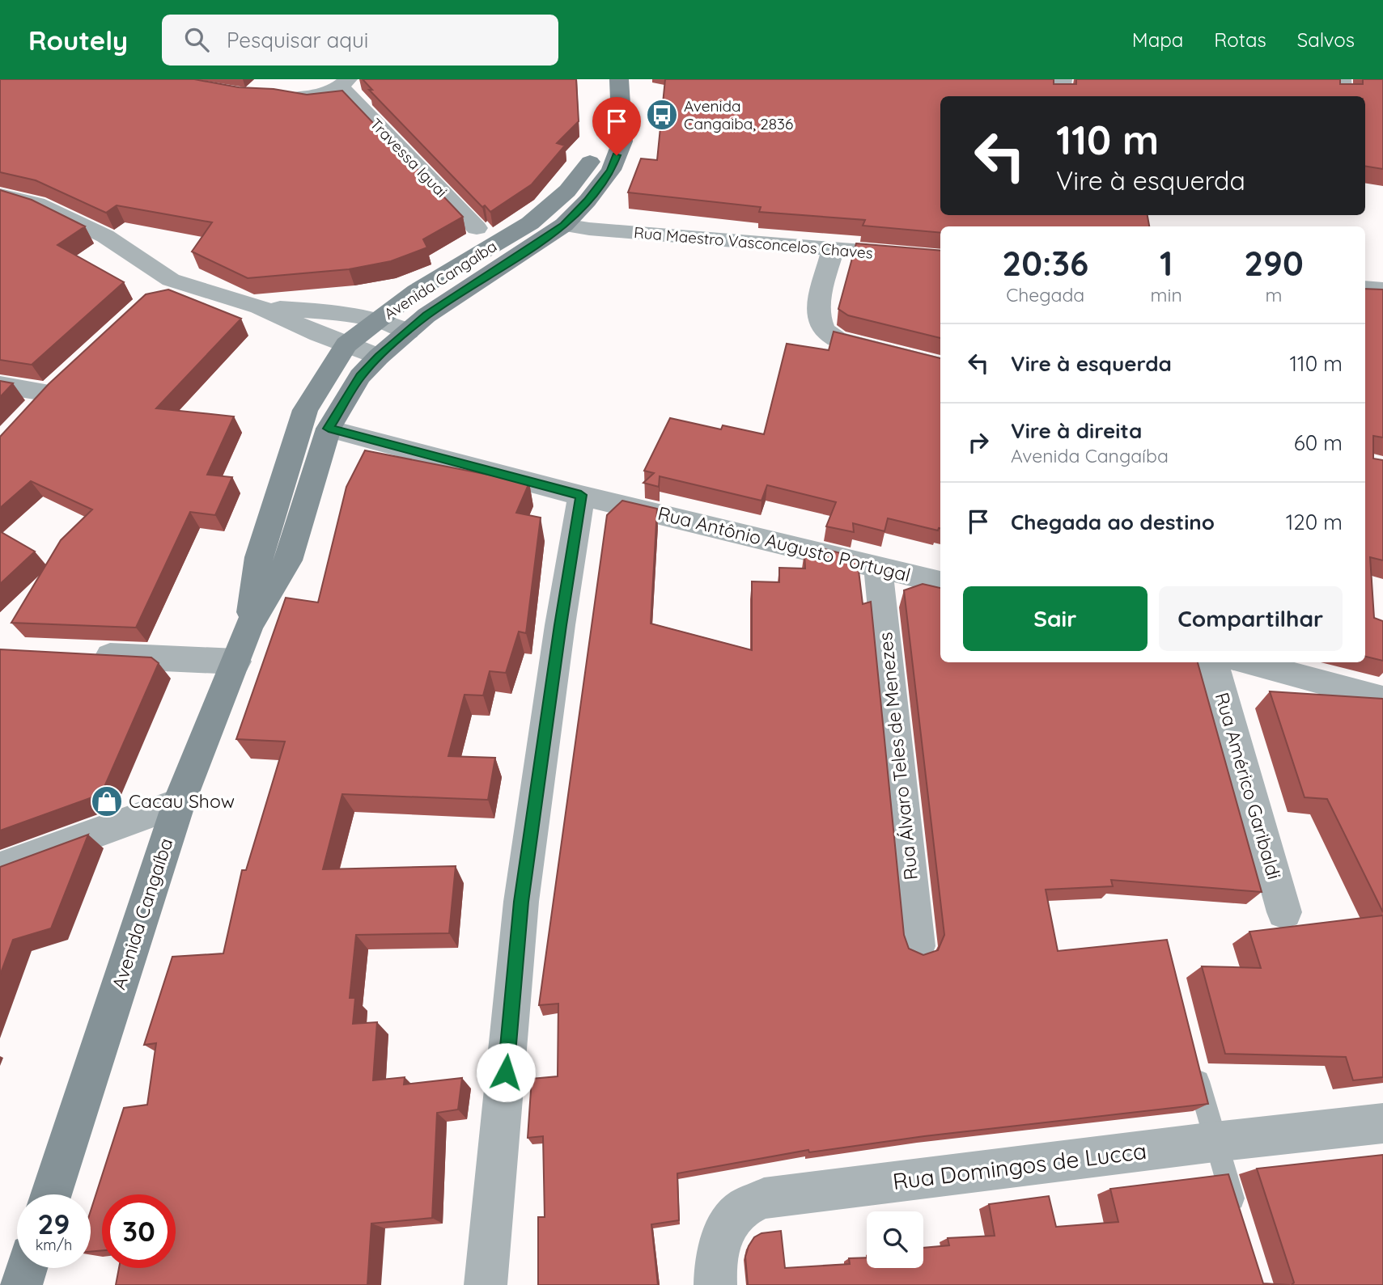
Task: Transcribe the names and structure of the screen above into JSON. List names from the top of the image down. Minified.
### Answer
{"streets":{"main road":["Avenida Cangaíba"],"street":["Travessa Iguai","Rua Maestro Vasconcelos Chaves","Rua Antônio Augusto Portugal","Rua Álvaro Teles de Menezes","Rua Américo Garibaldi","Rua Domingos de Lucca"]},"crossings":[["Rua Maestro Vasconcelos Chaves","Avenida Cangaíba"],["Avenida Cangaíba","Rua Antônio Augusto Portugal"],["Rua Antônio Augusto Portugal","Rua Álvaro Teles de Menezes"]],"places":{"bus stop":["Avenida Cangaiba, 2836"],"shop":["Cacau Show"]},"page":{"header":"Routely","search":"Pesquisar aqui","nav":["Mapa","Rotas","Salvos"],"turn":["110 m","Vire à esquerda"],"eta":["20:36","Chegada","1","min","290","m"],"list":[{"name":"Vire à esquerda","value":"110 m"},{"name":"Vire à direita","note":"Avenida Cangaíba","value":"60 m"},{"name":"Chegada ao destino","value":"120 m"}],"buttons":["Sair","Compartilhar"],"speed":"29 km/h","limit":"30"}}
